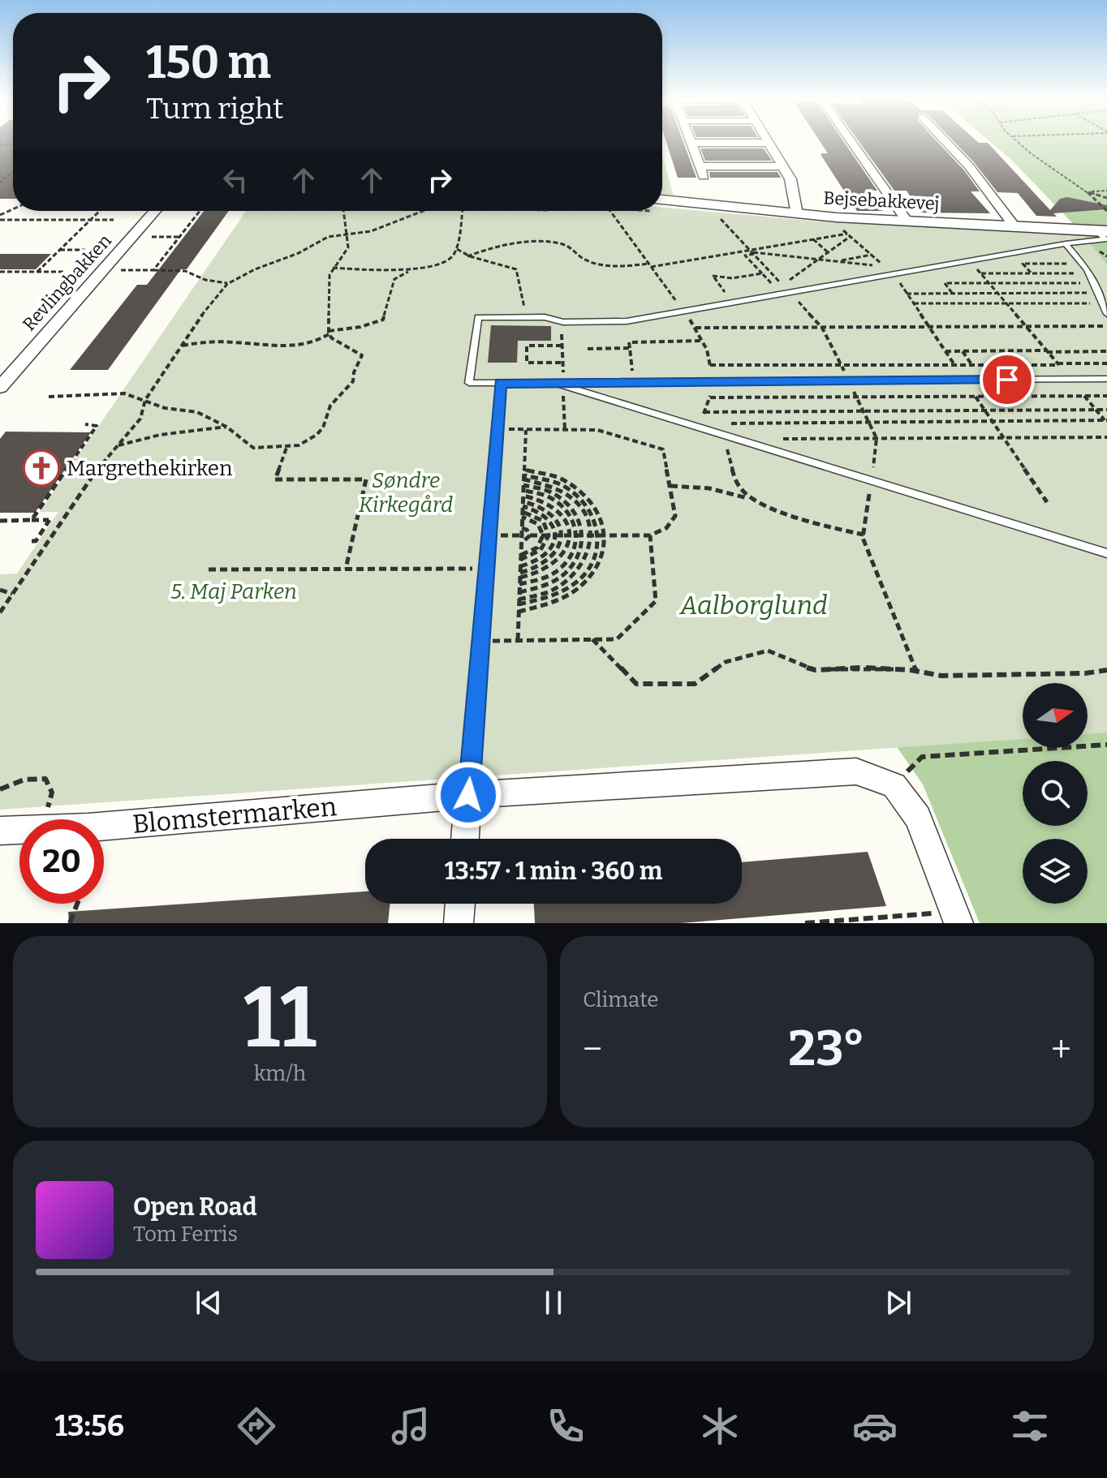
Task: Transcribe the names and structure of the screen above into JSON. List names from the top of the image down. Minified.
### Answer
{"streets":{"street":["Bejsebakkevej","Revlingbakken","Blomstermarken"]},"parks":["Søndre Kirkegård","5. Maj Parken","Aalborglund"],"places":{"church":["Margrethekirken"]},"north":"right","page":{"turn":["150 m","Turn right"],"limit":"20","trip":"13:57 · 1 min · 360 m","tile":[["11","km/h"],"Climate"],"heat":["−","23°","+"],"song":["Open Road","Tom Ferris"],"tabs":"13:56"}}
